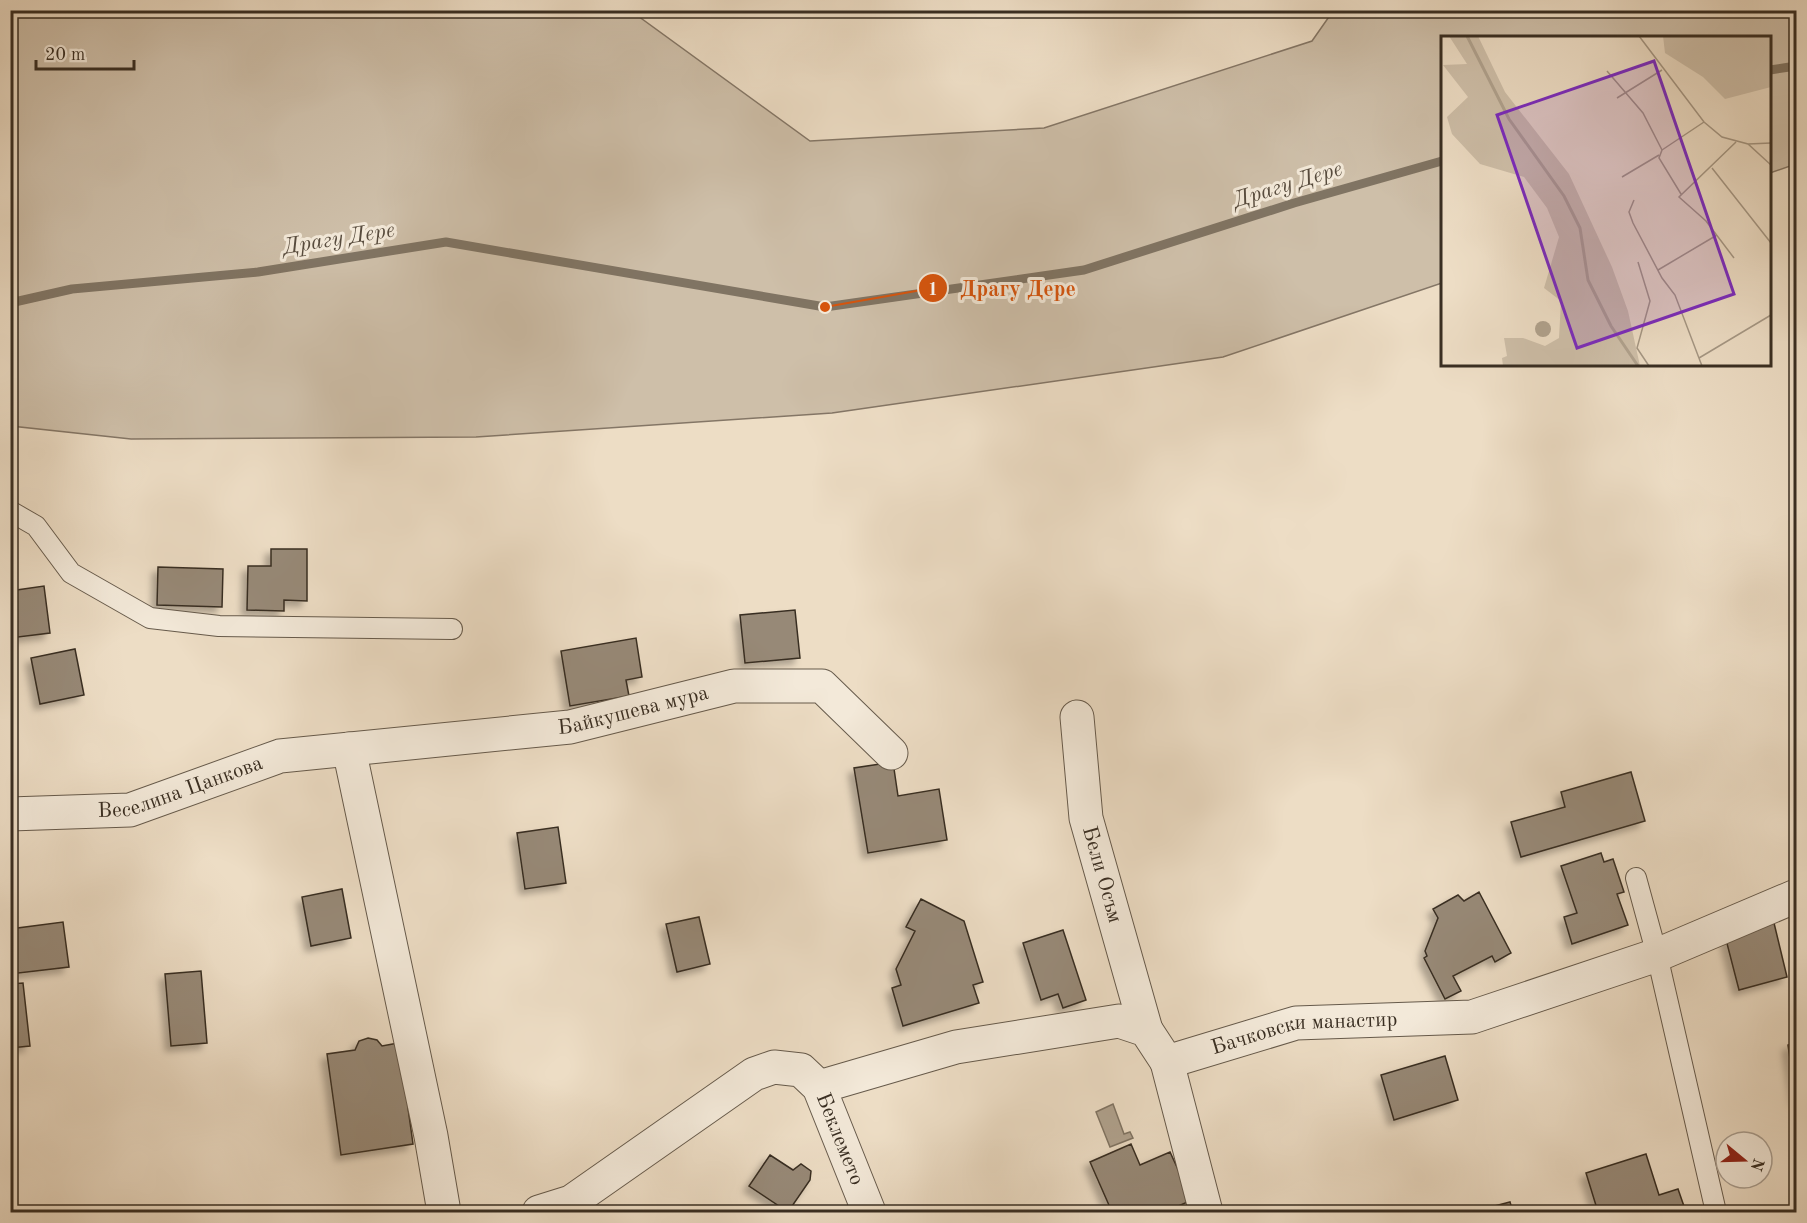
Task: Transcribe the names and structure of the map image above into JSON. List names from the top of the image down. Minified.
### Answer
{"streets":{"street":["Байкушева мура","Веселина Цанкова","Бели Осъм","Бачковски манастир","Беклемето"]},"crossings":[["Байкушева мура","Веселина Цанкова"]],"water":["Драгу Дере"],"places":["Драгу Дере"],"scale_bar":"20 m","north":"right"}
